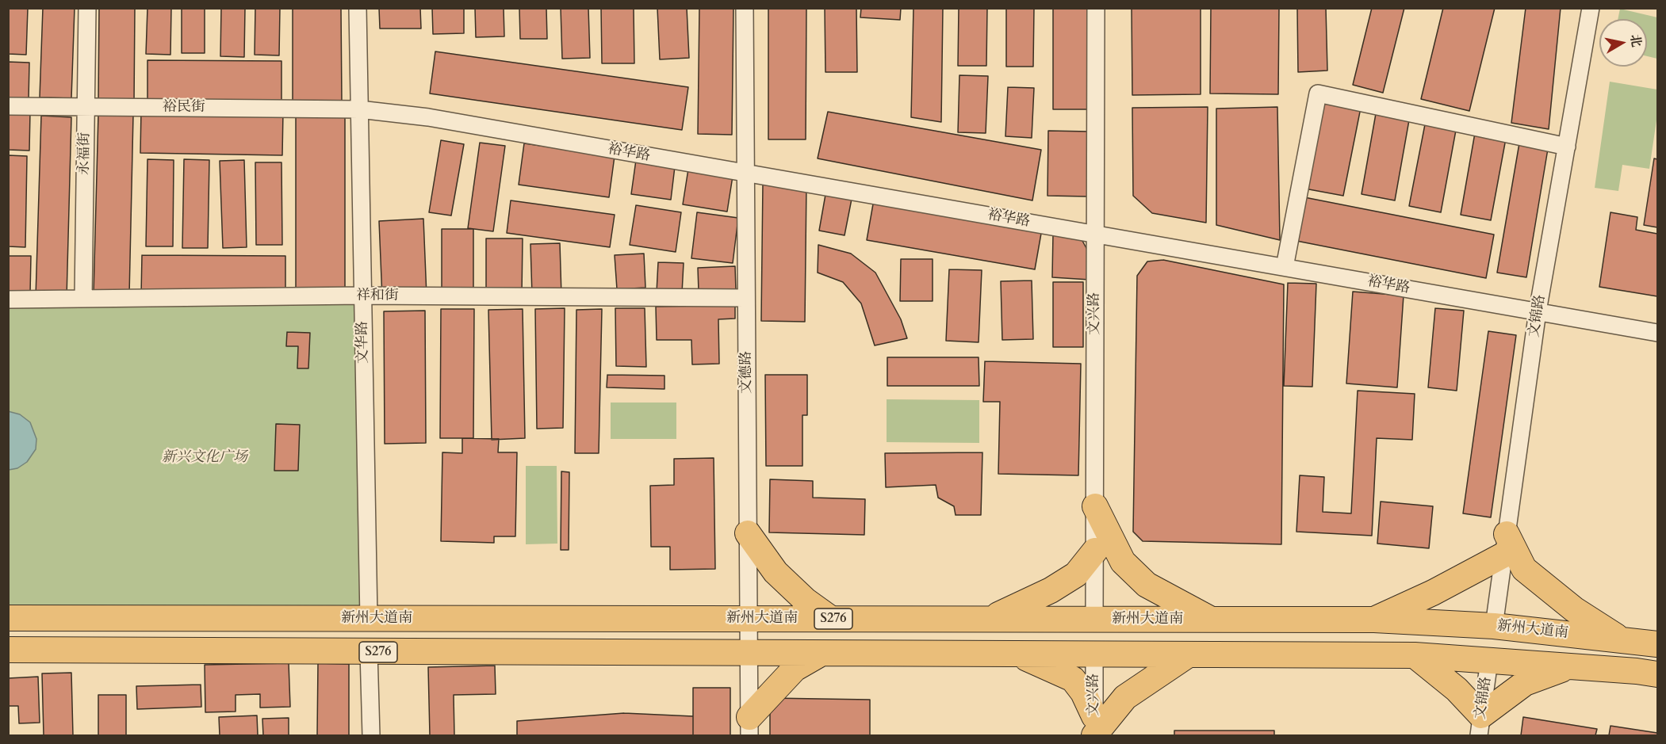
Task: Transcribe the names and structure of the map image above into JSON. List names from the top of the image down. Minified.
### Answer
{"streets":{"main road":["新州大道南","S276"],"street":["裕民街","裕华路","永福街","祥和街","文兴路","文锦路","文华路","文德路"]},"crossings":[["裕民街","裕华路"],["裕民街","永福街"],["裕民街","文华路"],["裕华路","文兴路"],["裕华路","文锦路"],["裕华路","文华路"],["裕华路","文德路"],["永福街","祥和街"],["祥和街","文华路"],["祥和街","文德路"],["文兴路","新州大道南"],["文兴路","S276"],["文锦路","新州大道南"],["文锦路","S276"],["文华路","新州大道南"],["文德路","新州大道南"],["文德路","S276"]],"parks":["新兴文化广场"],"north":"right"}
